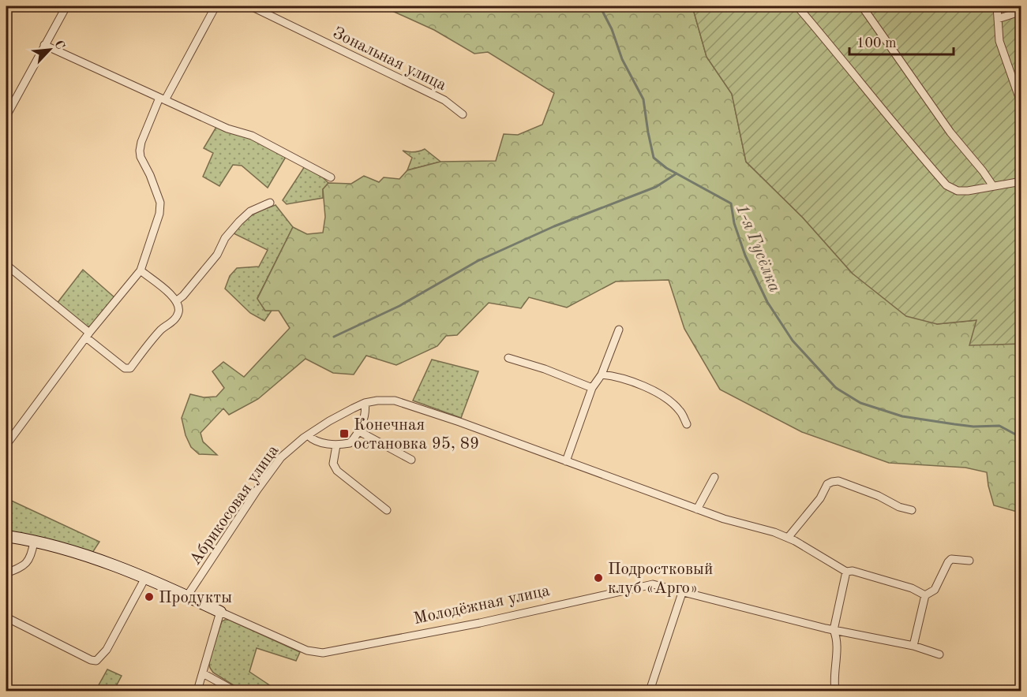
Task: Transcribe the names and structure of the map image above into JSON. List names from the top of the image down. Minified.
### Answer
{"streets":{"street":["Зональная улица","Абрикосовая улица","Молодёжная улица"]},"crossings":[["Абрикосовая улица","Молодёжная улица"]],"water":["1-я Гусёлка"],"places":{"transit":["Конечная остановка 95, 89"],"other":["Подростковый клуб «Арго»","Продукты"]},"scale_bar":"100 m","north":"top right"}
